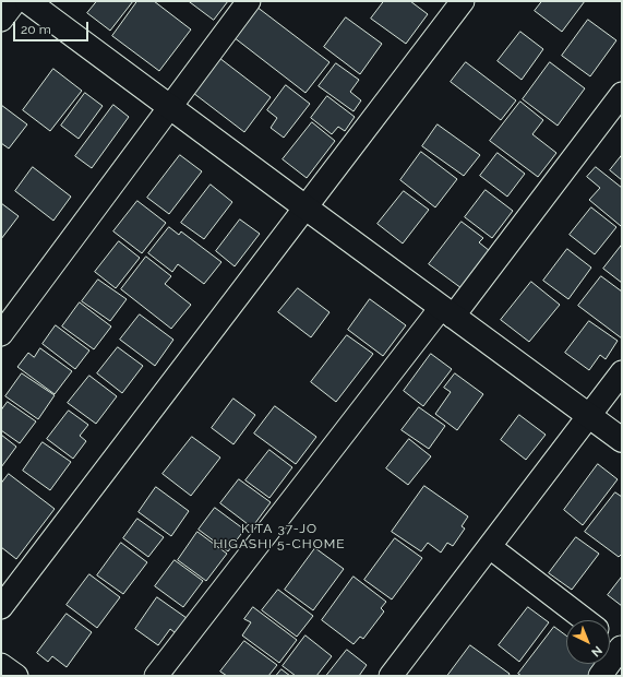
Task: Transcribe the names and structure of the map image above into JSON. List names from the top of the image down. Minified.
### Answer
{"districts":["KITA 37-JO HIGASHI 5-CHOME"],"scale_bar":"20 m","north":"bottom right"}
